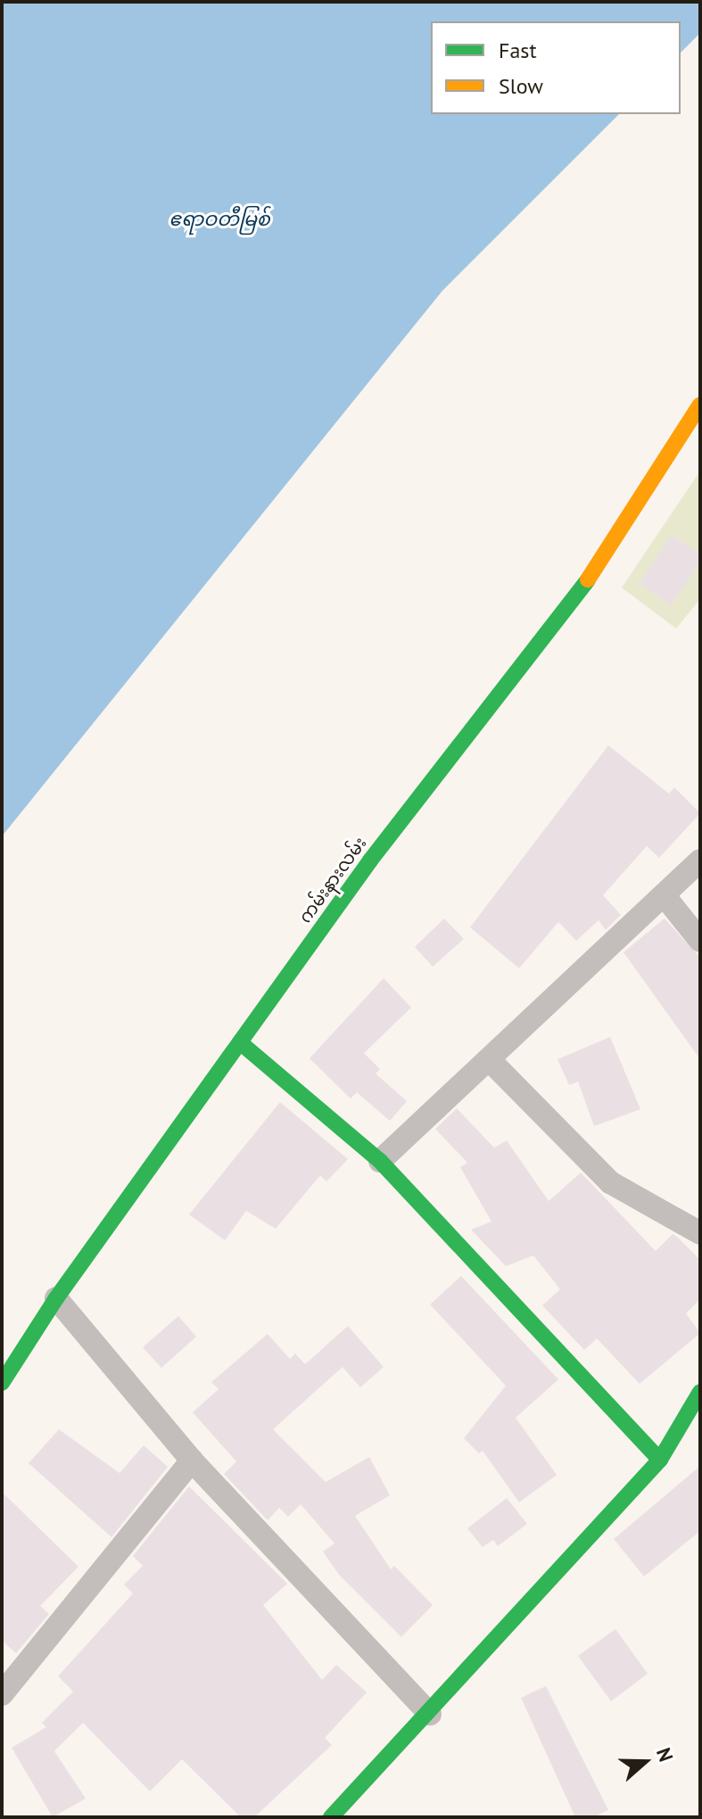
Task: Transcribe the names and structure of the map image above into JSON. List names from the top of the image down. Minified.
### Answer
{"streets":{"street":["ကမ်းနားလမ်း"]},"water":["ဧရာဝတီမြစ်"],"legend":["Fast","Slow"],"north":"right"}
